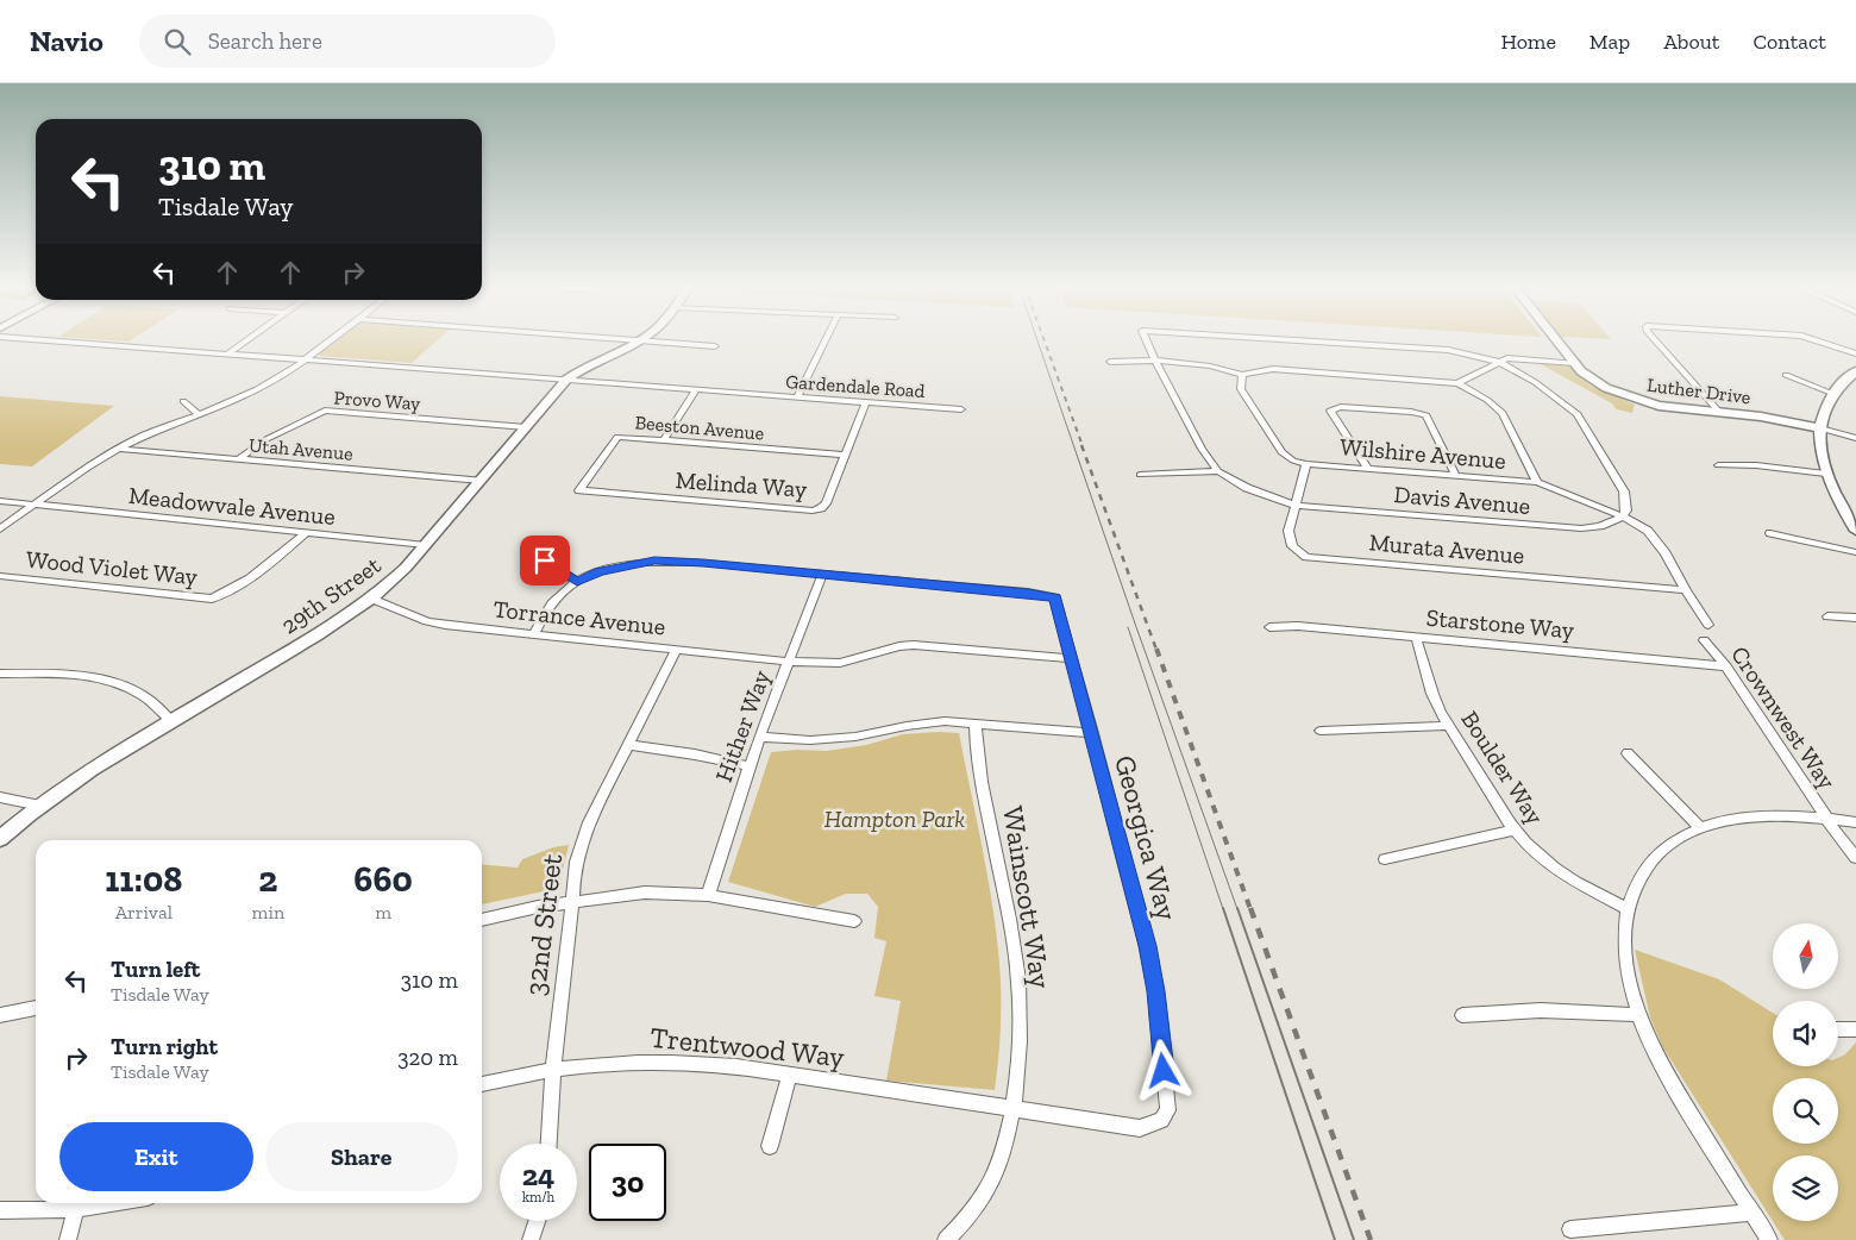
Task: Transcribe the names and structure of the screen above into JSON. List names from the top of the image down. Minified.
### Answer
{"streets":{"street":["Gardendale Road","Luther Drive","Provo Way","Beeston Avenue","Utah Avenue","Wilshire Avenue","Melinda Way","Davis Avenue","Meadowvale Avenue","Murata Avenue","Wood Violet Way","29th Street","Torrance Avenue","Starstone Way","Crownwest Way","Hither Way","Boulder Way","Georgica Way","Wainscott Way","32nd Street","Trentwood Way"]},"crossings":[["Gardendale Road","Melinda Way"],["Gardendale Road","29th Street"],["Provo Way","Utah Avenue"],["Provo Way","29th Street"],["Beeston Avenue","Melinda Way"],["Utah Avenue","29th Street"],["Wilshire Avenue","Davis Avenue"],["Wilshire Avenue","Murata Avenue"],["Davis Avenue","Murata Avenue"],["Meadowvale Avenue","Wood Violet Way"],["Meadowvale Avenue","29th Street"],["29th Street","Torrance Avenue"],["Torrance Avenue","Hither Way"],["Torrance Avenue","Georgica Way"],["Torrance Avenue","32nd Street"],["Starstone Way","Crownwest Way"],["Starstone Way","Boulder Way"],["Hither Way","Georgica Way"],["Georgica Way","Wainscott Way"],["Georgica Way","Trentwood Way"],["Wainscott Way","Trentwood Way"],["32nd Street","Trentwood Way"]],"parks":["Hampton Park"],"north":"top","page":{"header":"Navio","search":"Search here","nav":["Home","Map","About","Contact"],"turn":["310 m","Tisdale Way"],"eta":["11:08","Arrival","2","min","660","m"],"list":[{"name":"Turn left","note":"Tisdale Way","value":"310 m"},{"name":"Turn right","note":"Tisdale Way","value":"320 m"}],"buttons":["Exit","Share"],"speed":"24 km/h","limit":"30"}}
